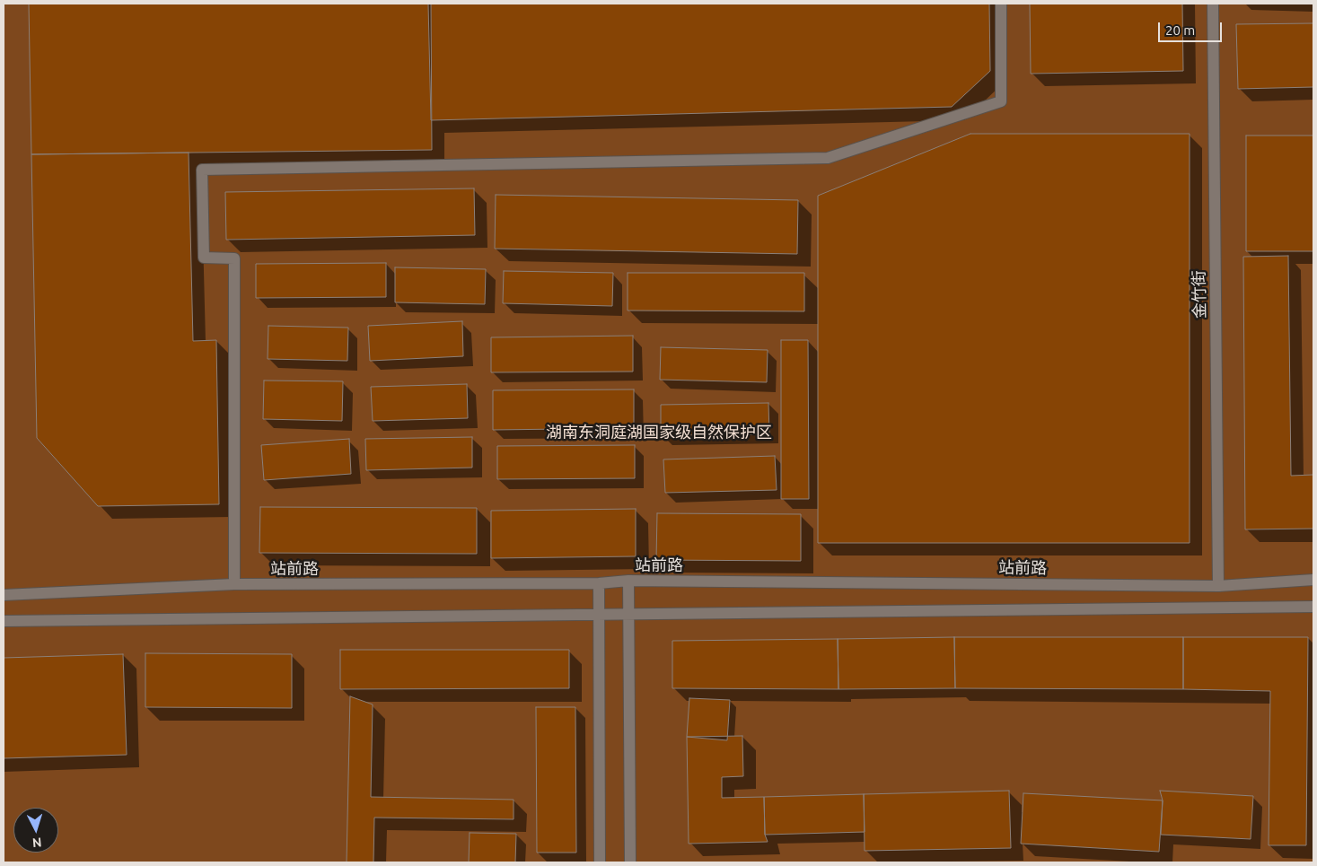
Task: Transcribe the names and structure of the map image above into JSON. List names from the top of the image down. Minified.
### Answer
{"streets":{"main road":["金竹街","站前路"]},"crossings":[["金竹街","站前路"]],"parks":["湖南东洞庭湖国家级自然保护区"],"scale_bar":"20 m","north":"bottom"}
